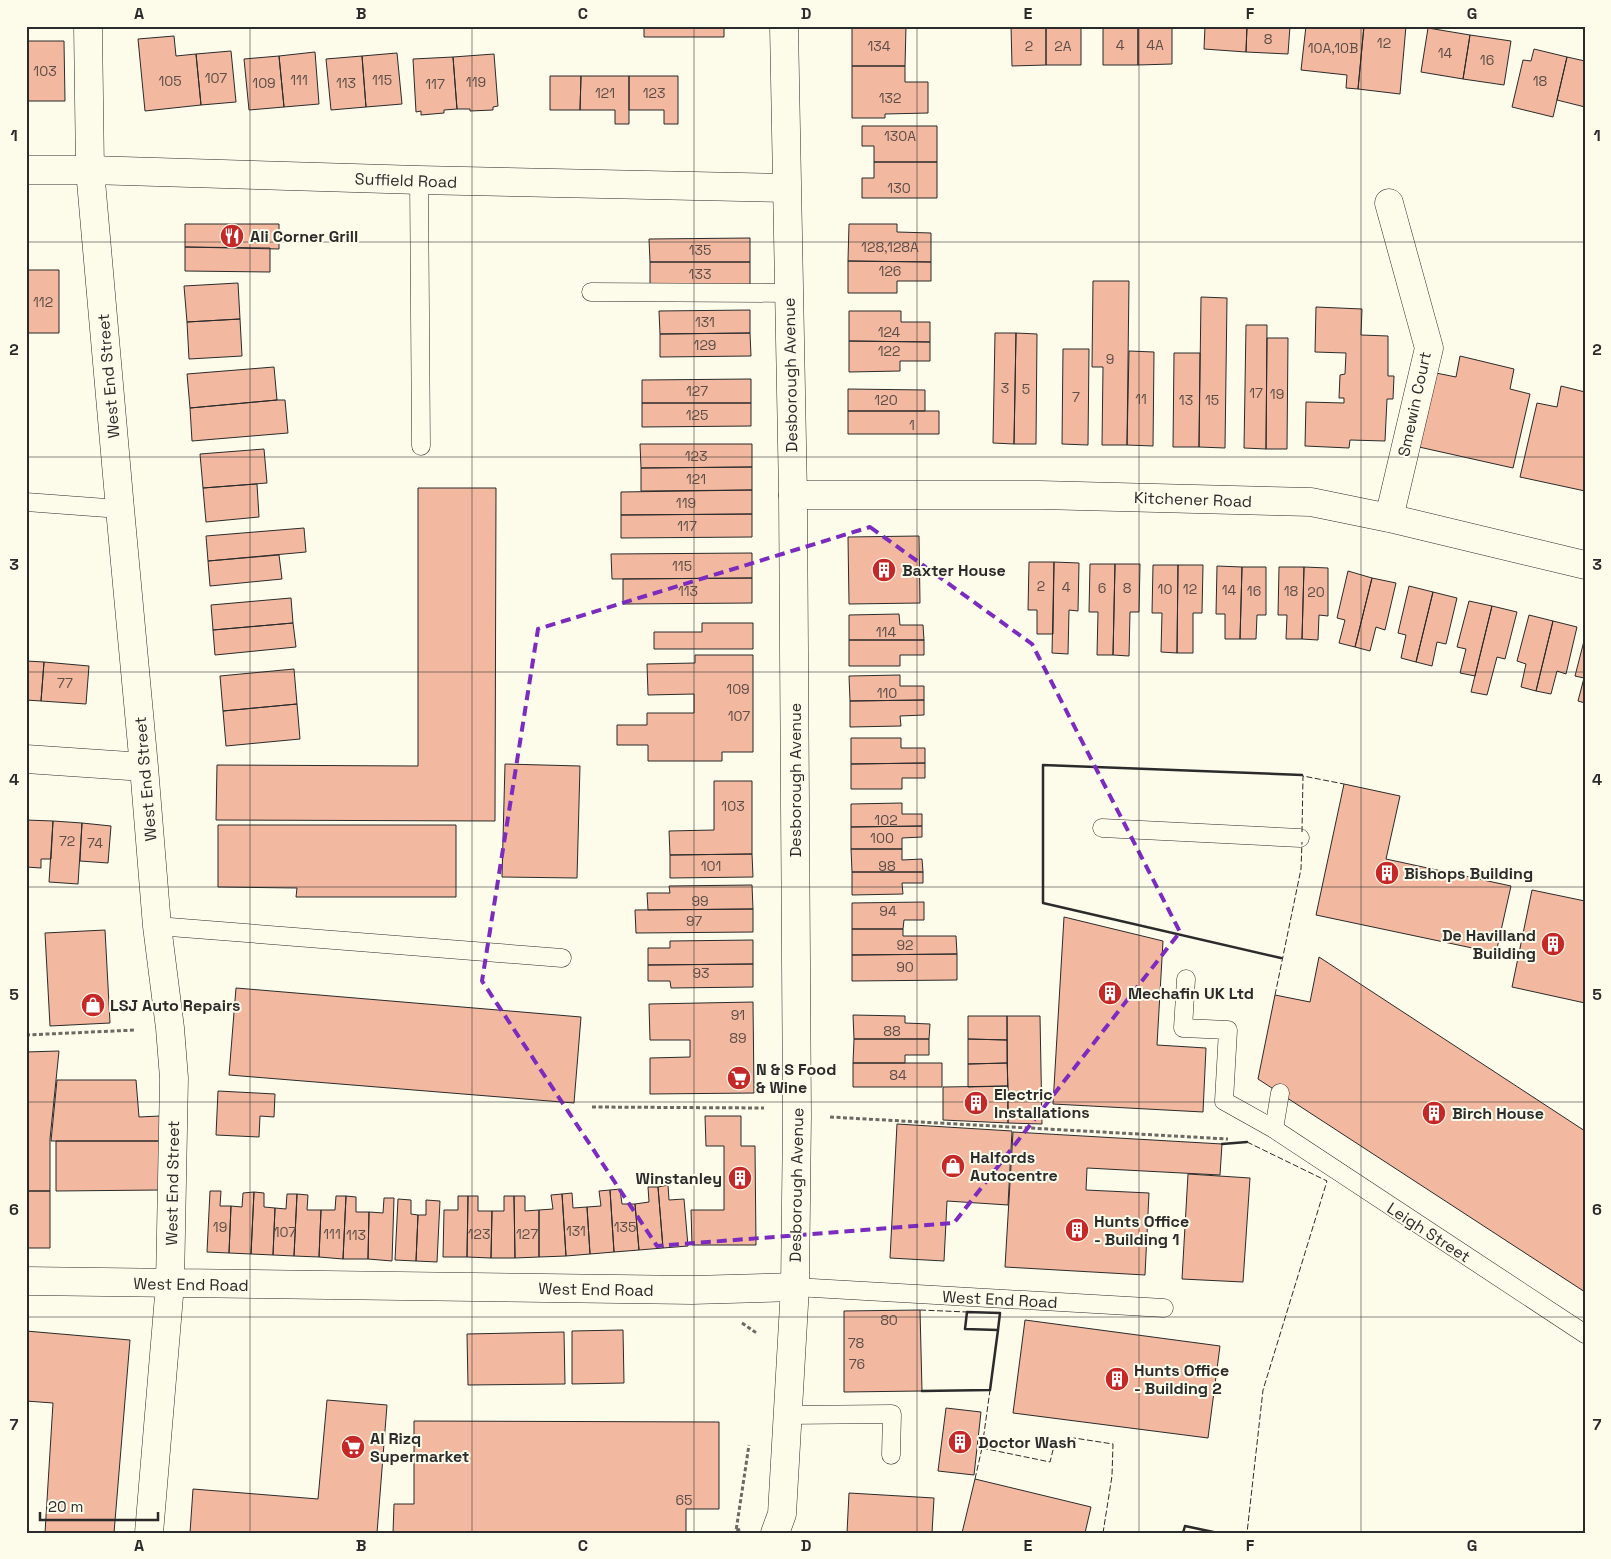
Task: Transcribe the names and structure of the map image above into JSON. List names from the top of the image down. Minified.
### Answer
{"streets":{"street":["Suffield Road","Desborough Avenue","West End Street","Smewin Court","Kitchener Road","West End Road"],"lane":["Leigh Street"]},"crossings":[["Suffield Road","Desborough Avenue"],["Suffield Road","West End Street"],["Desborough Avenue","Kitchener Road"],["Desborough Avenue","West End Road"],["West End Street","West End Road"],["Smewin Court","Kitchener Road"]],"places":{"restaurant":["Ali Corner Grill"],"building":["Baxter House","Bishops Building","De Havilland Building","Mechafin UK Ltd","Electric Installations","Birch House","Winstanley","Hunts Office - Building 1","Hunts Office - Building 2","Doctor Wash"],"shop":["LSJ Auto Repairs","Halfords Autocentre"],"supermarket":["N & S Food & Wine","Al Rizq Supermarket"]},"house_numbers":["8","12","4","4A","134","2","2A","10A,10B","14","16","103","107","111","115","105","18","119","109","113","117","121","123","132","130A","130","128,128A","135","126","133","112","131","124","129","122","9","3","5","127","17","19","7","11","120","13","15","125","1","123","121","119","117","115","2","4","6","8","10","12","14","113","16","18","20","114","77","109","110","107","103","102","100","72","74","101","98","99","94","97","92","90","93","91","88","89","84","19","135","131","107","111","123","127","113","80","78","76","65"],"scale_bar":"20 m","grid":{"columns":["A","B","C","D","E","F","G"],"rows":["1","2","3","4","5","6","7"]}}
